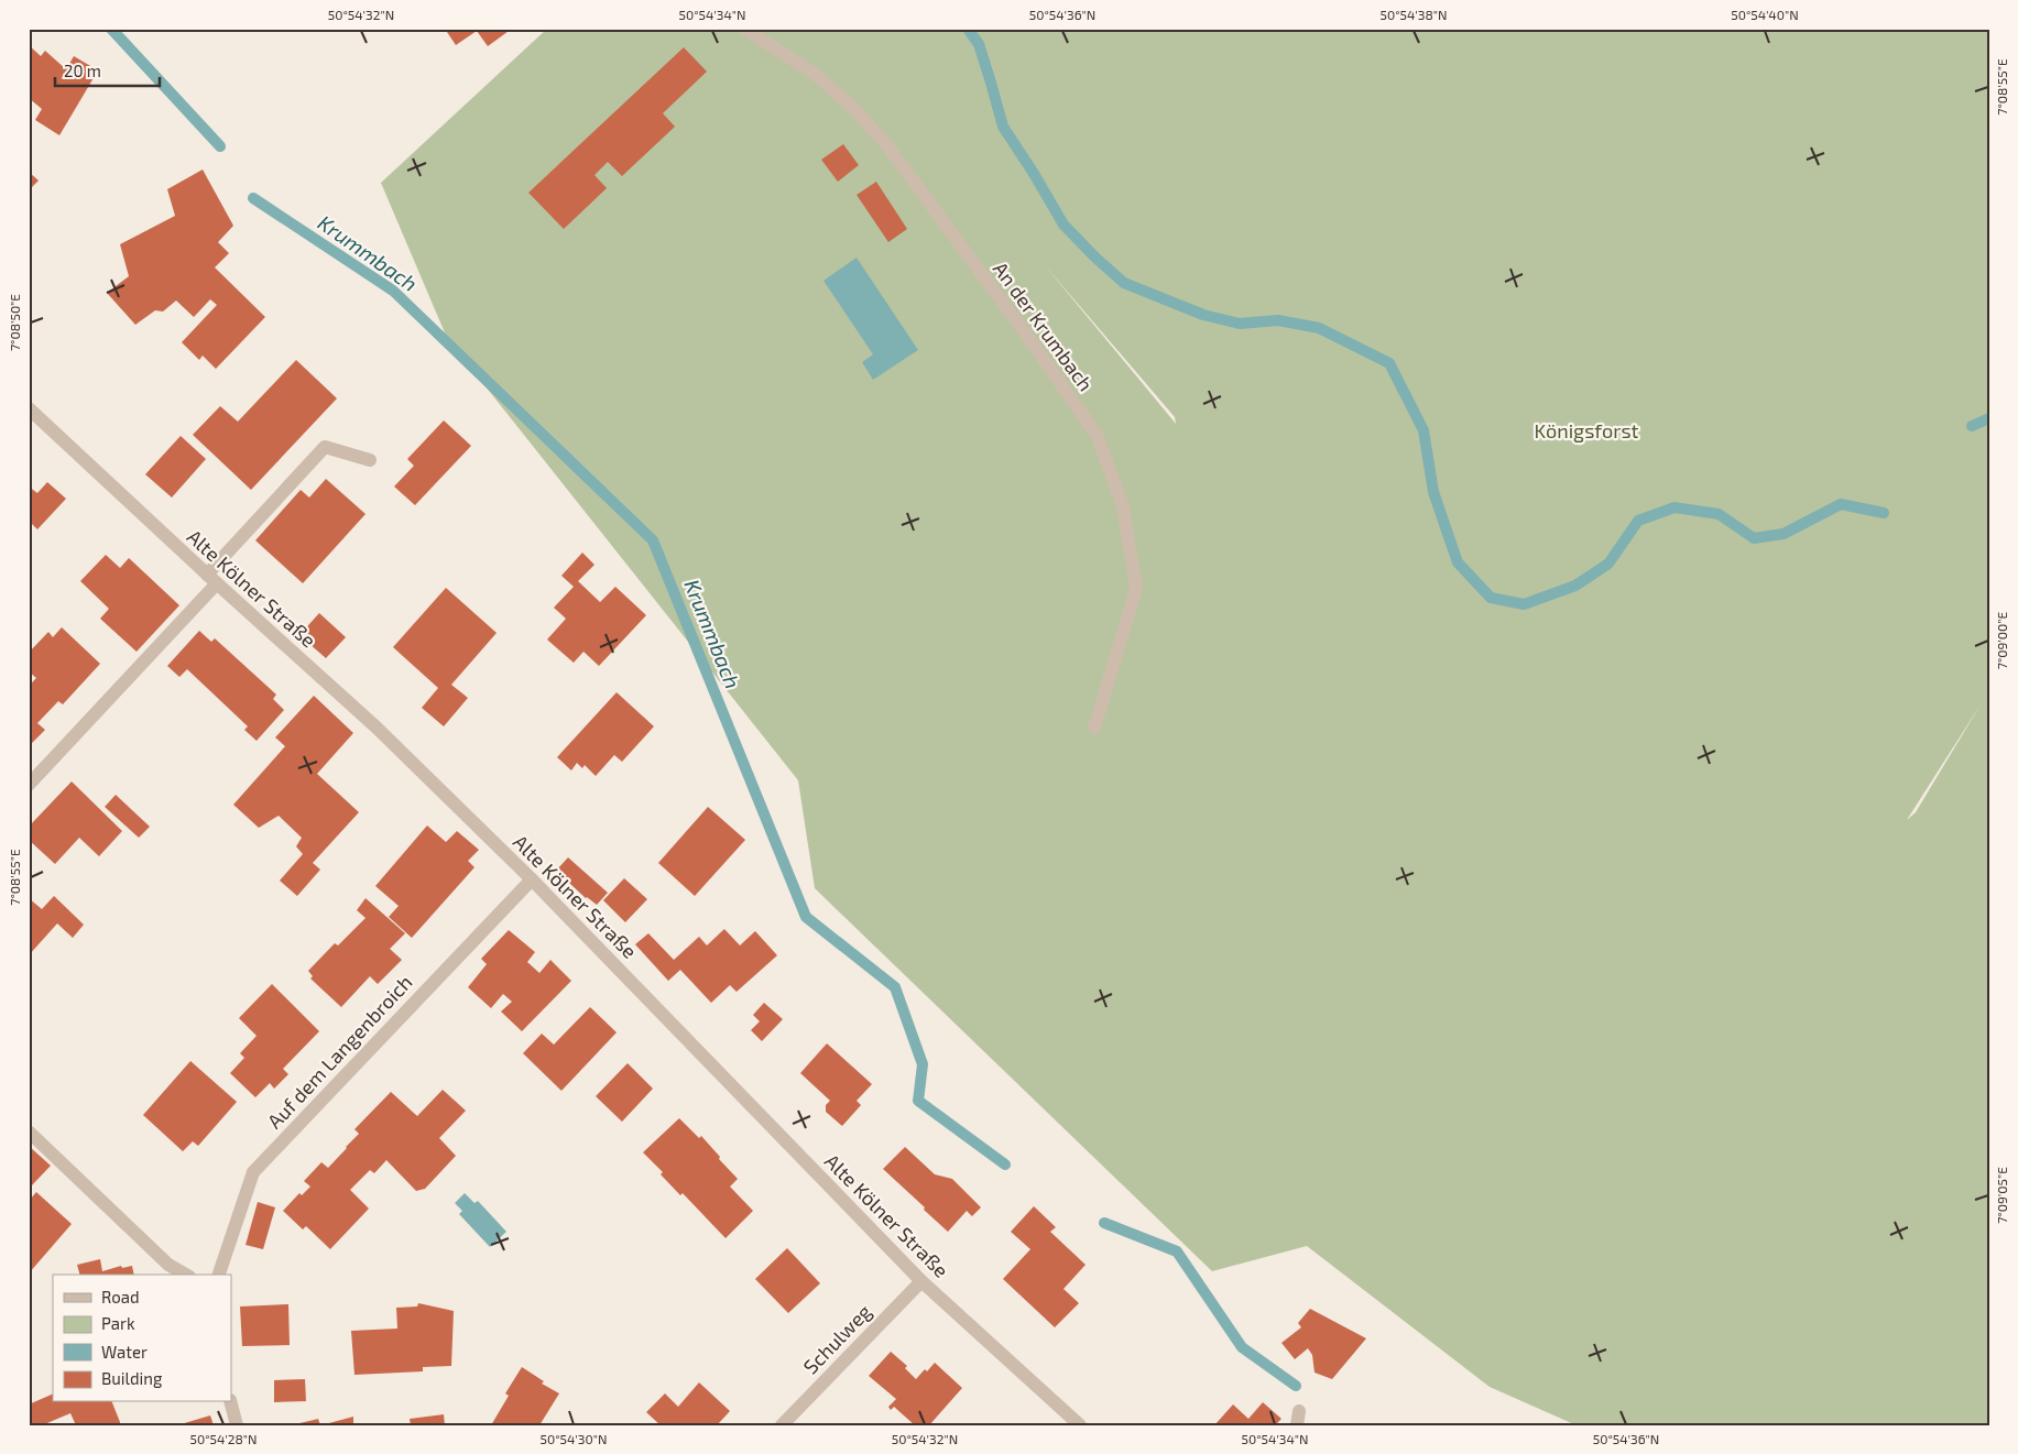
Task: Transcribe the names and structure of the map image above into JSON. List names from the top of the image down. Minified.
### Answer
{"streets":{"street":["An der Krumbach","Alte Kölner Straße","Auf dem Langenbroich","Schulweg"]},"crossings":[["Alte Kölner Straße","Auf dem Langenbroich"],["Alte Kölner Straße","Schulweg"]],"water":["Krummbach"],"parks":["Königsforst"],"legend":["Road","Park","Water","Building"],"scale_bar":"20 m","coordinates":["50°54'32\"N","50°54'34\"N","50°54'36\"N","50°54'38\"N","50°54'40\"N","7°08'55\"E","7°08'50\"E","7°09'00\"E","7°09'05\"E","50°54'28\"N","50°54'30\"N"]}
